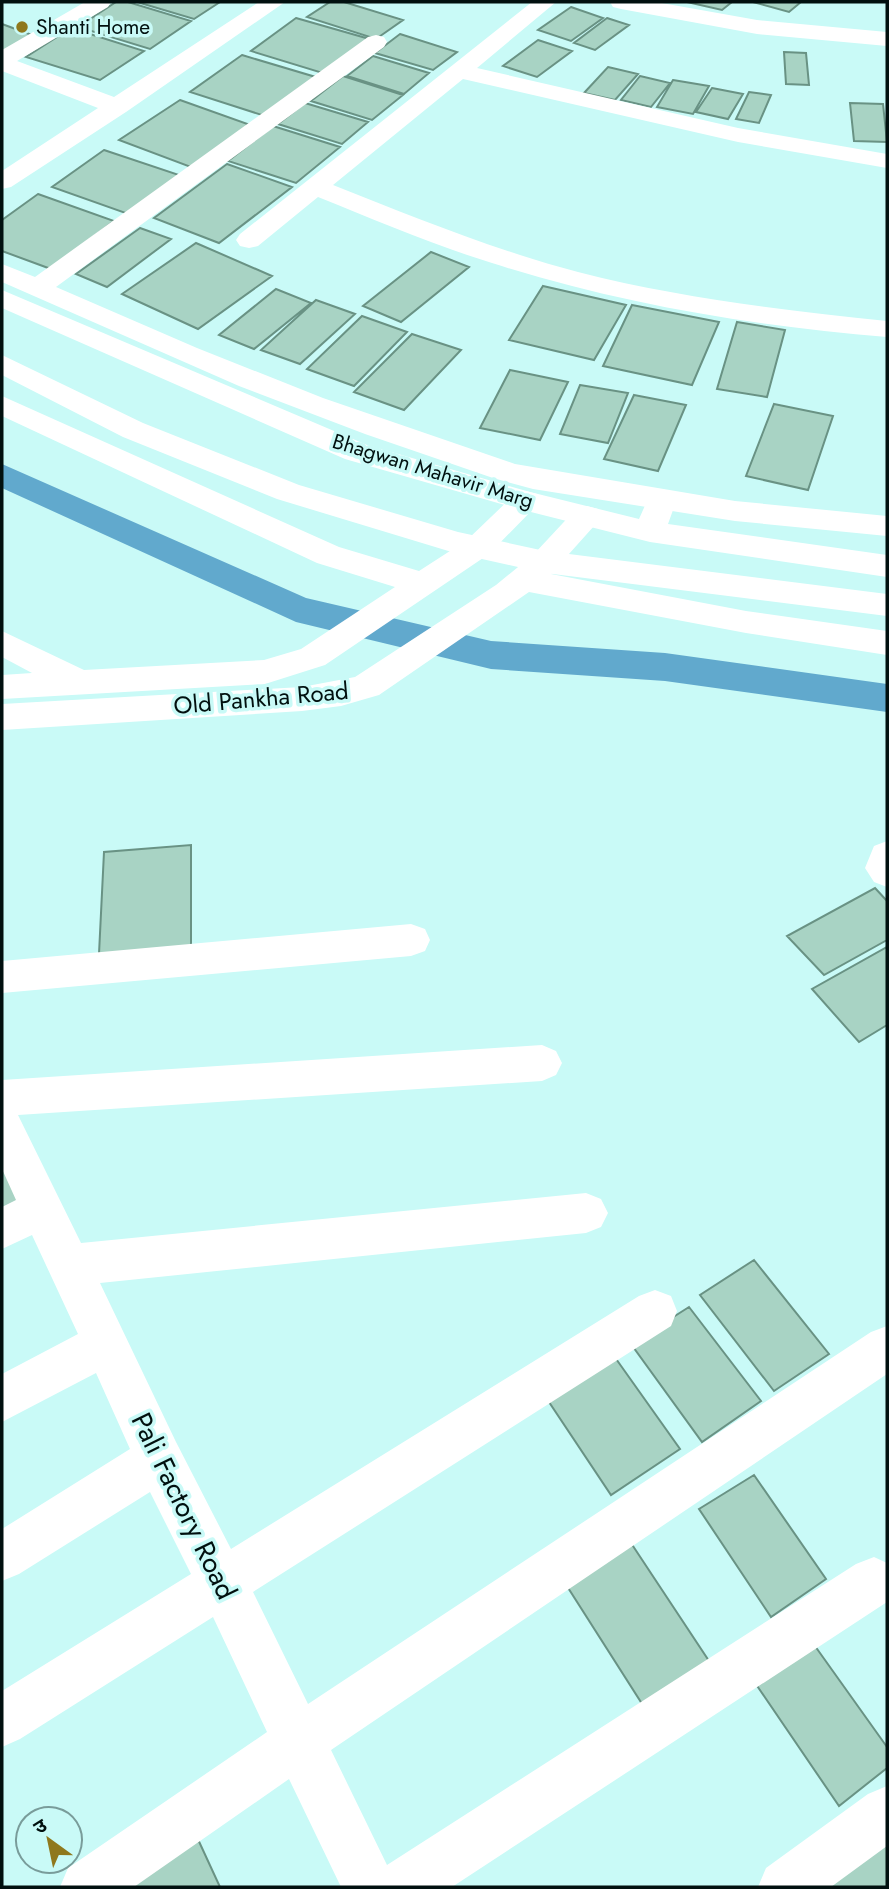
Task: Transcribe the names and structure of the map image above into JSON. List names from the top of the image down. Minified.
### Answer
{"streets":{"street":["Bhagwan Mahavir Marg","Old Pankha Road","Pali Factory Road"]},"crossings":[["Bhagwan Mahavir Marg","Old Pankha Road"]],"places":["Shanti Home"],"north":"top left"}
